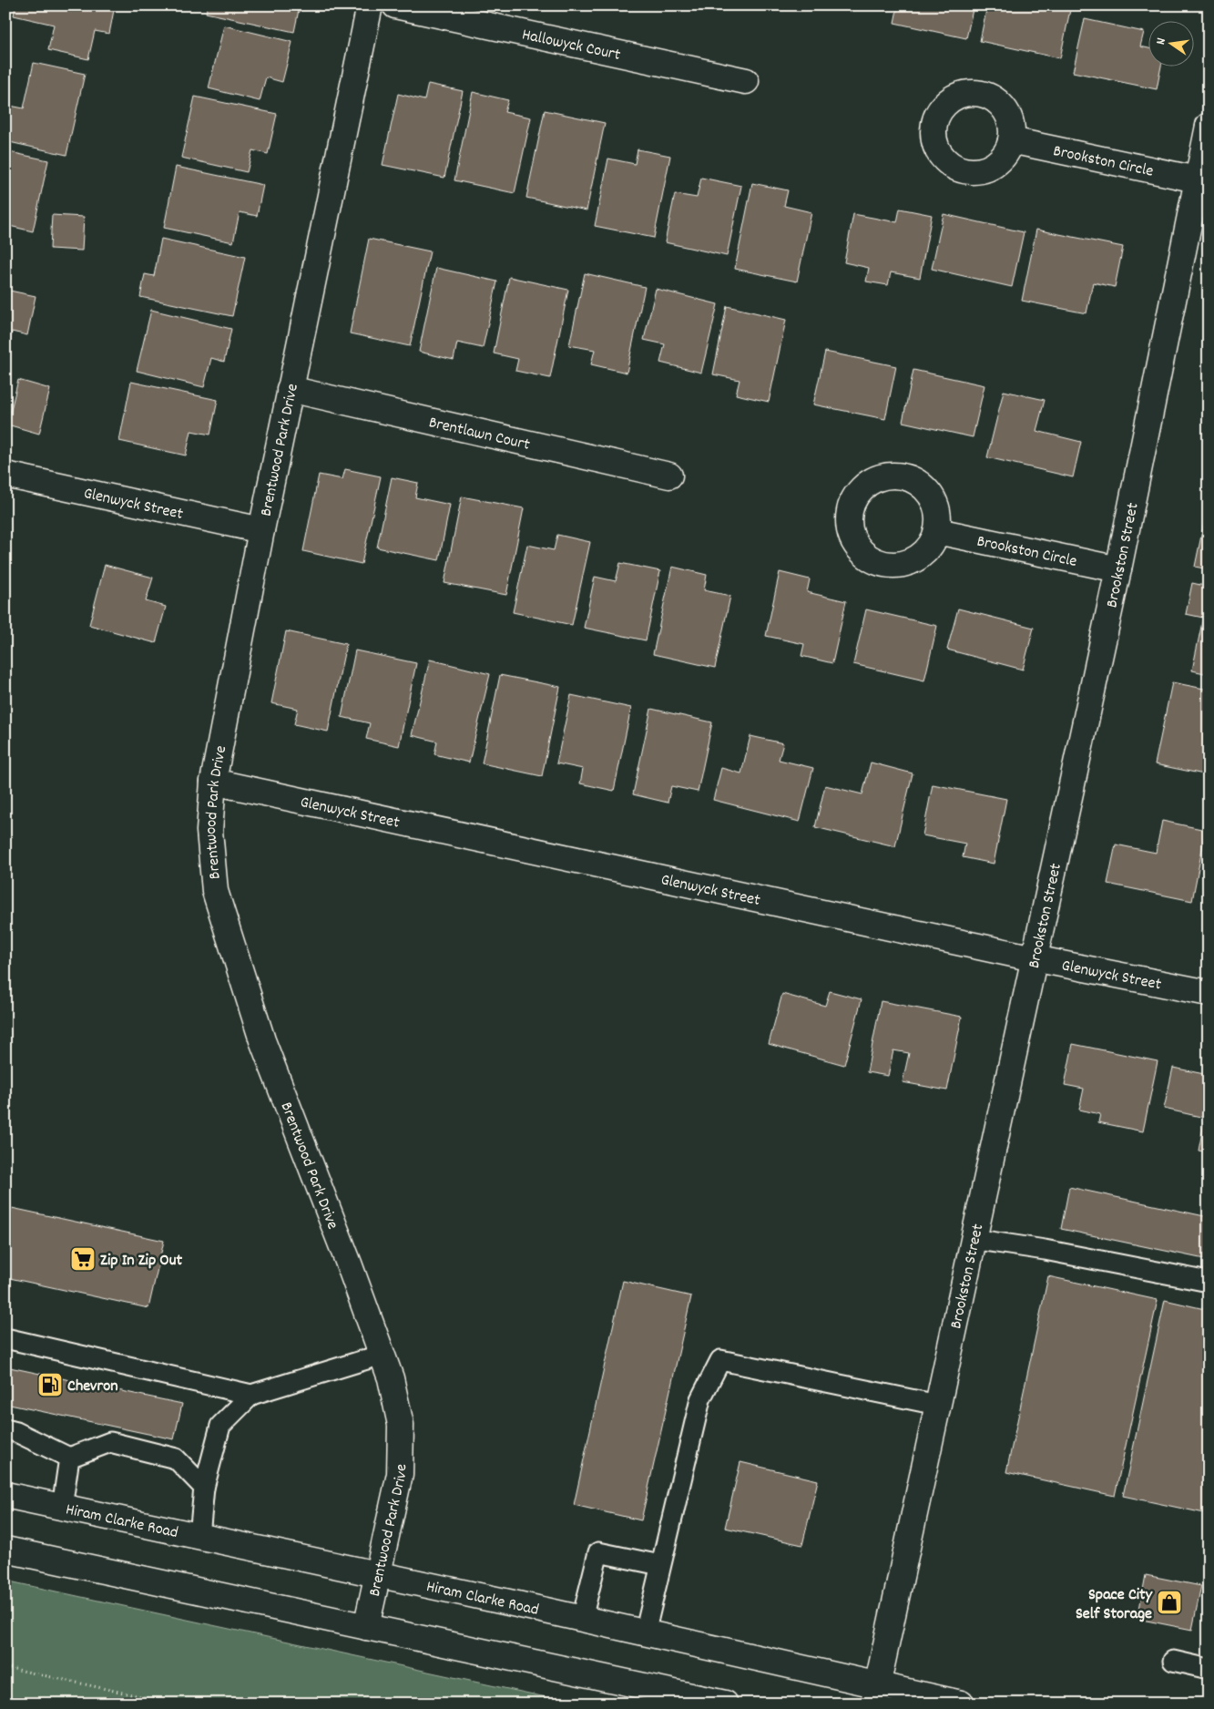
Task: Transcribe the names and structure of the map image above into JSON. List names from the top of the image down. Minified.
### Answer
{"streets":{"street":["Hallowyck Court","Brookston Circle","Brentlawn Court","Brentwood Park Drive","Glenwyck Street","Brookston Street","Hiram Clarke Road"]},"crossings":[["Brookston Circle","Brookston Street"],["Brentlawn Court","Brentwood Park Drive"],["Brentwood Park Drive","Glenwyck Street"],["Brentwood Park Drive","Hiram Clarke Road"],["Glenwyck Street","Brookston Street"],["Brookston Street","Hiram Clarke Road"]],"places":{"supermarket":["Zip In Zip Out"],"fuel station":["Chevron"],"shop":["Space City Self Storage"]},"north":"left"}
